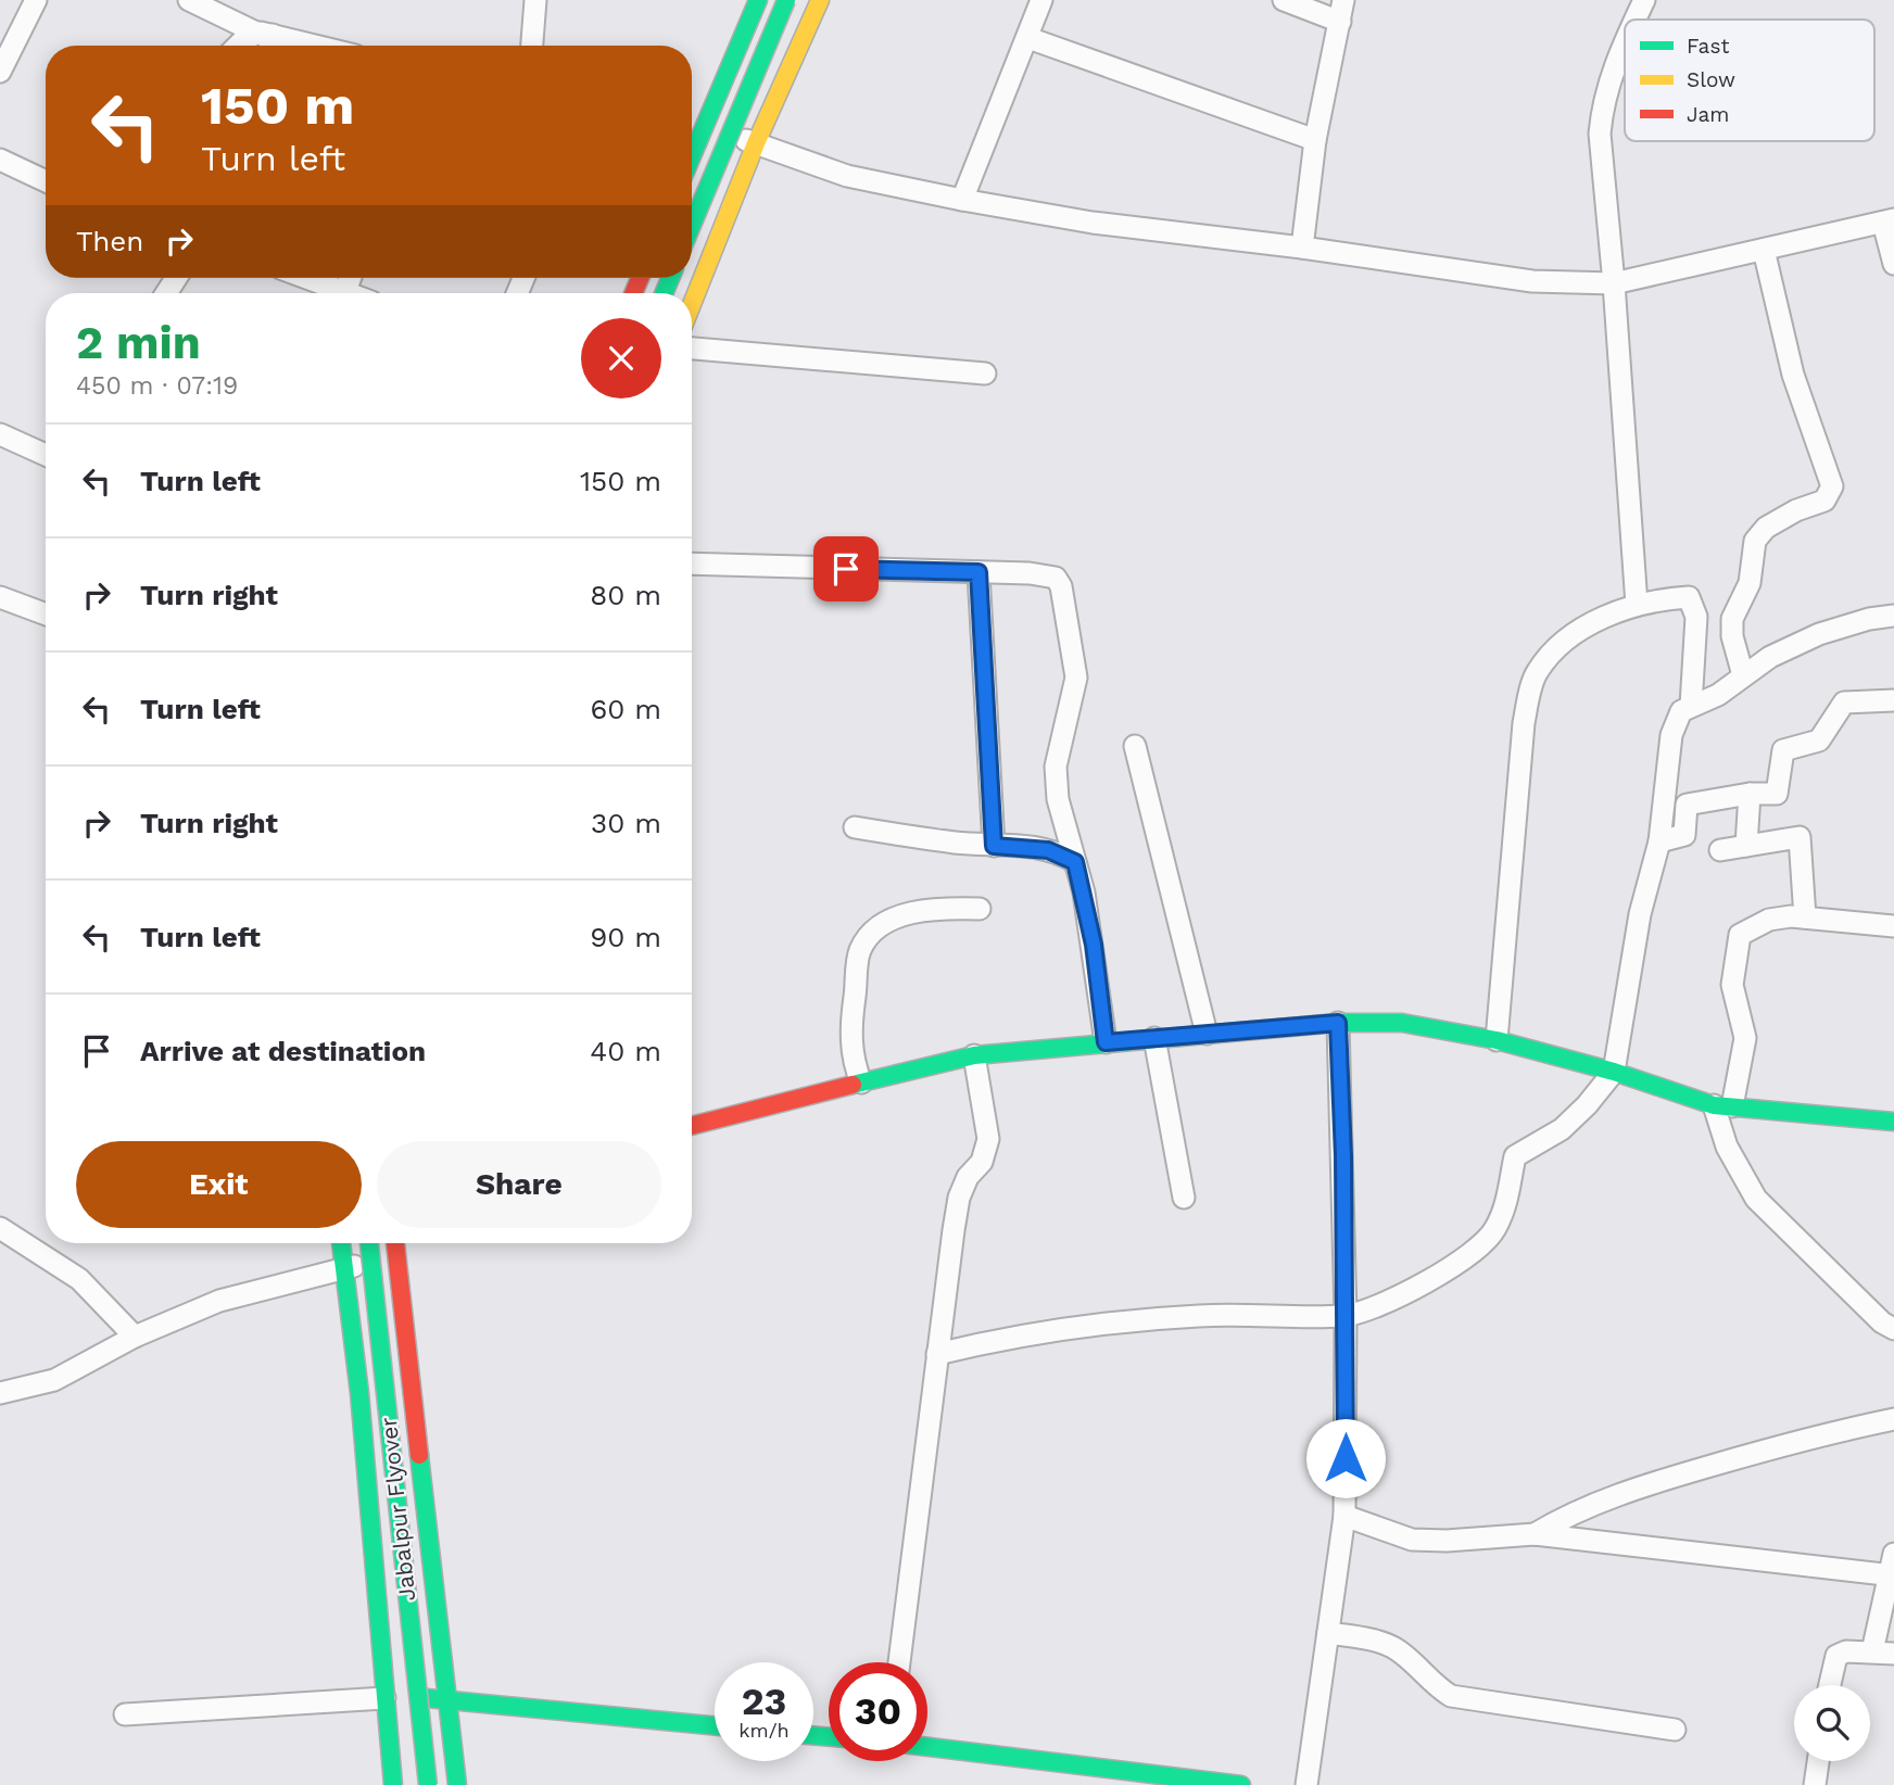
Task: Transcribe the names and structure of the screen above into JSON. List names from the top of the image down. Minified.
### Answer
{"streets":{"main road":["Jabalpur Flyover"]},"legend":["Fast","Slow","Jam"],"page":{"turn":["150 m","Turn left"],"then":"Then","heading":["2 min","450 m · 07:19"],"list":[{"name":"Turn left","value":"150 m"},{"name":"Turn right","value":"80 m"},{"name":"Turn left","value":"60 m"},{"name":"Turn right","value":"30 m"},{"name":"Turn left","value":"90 m"},{"name":"Arrive at destination","value":"40 m"}],"buttons":["Exit","Share"],"speed":"23 km/h","limit":"30"}}
